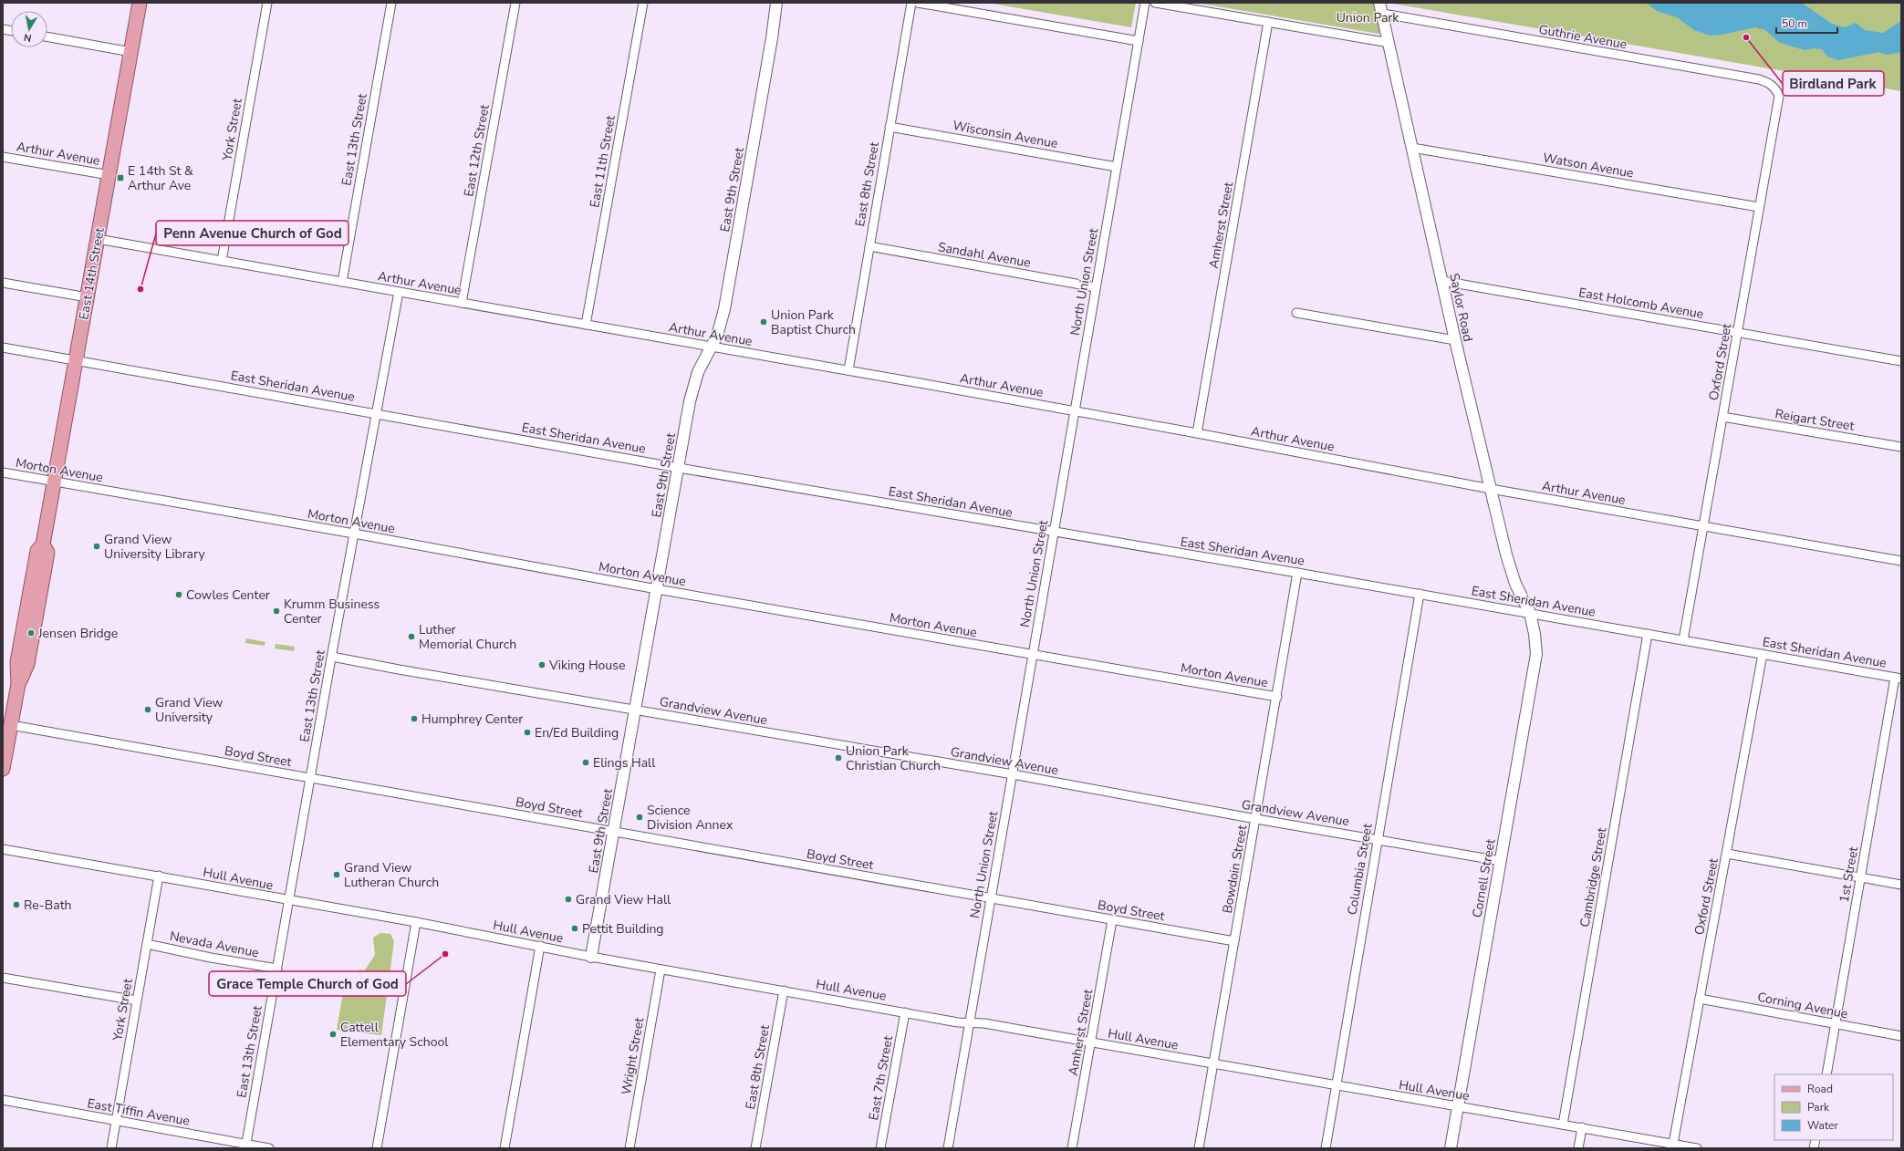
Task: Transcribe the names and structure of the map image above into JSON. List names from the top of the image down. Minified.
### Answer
{"streets":{"main road":["East 14th Street"],"street":["Guthrie Avenue","York Street","Wisconsin Avenue","East 13th Street","East 12th Street","Arthur Avenue","East 11th Street","Watson Avenue","East 8th Street","East 9th Street","Amherst Street","Sandahl Avenue","North Union Street","East Holcomb Avenue","Saylor Road","Oxford Street","East Sheridan Avenue","Reigart Street","Morton Avenue","Grandview Avenue","Boyd Street","Bowdoin Street","Columbia Street","1st Street","Cambridge Street","Hull Avenue","Cornell Street","Nevada Avenue","Corning Avenue","Wright Street","East 7th Street","East Tiffin Avenue"]},"crossings":[["Guthrie Avenue","Saylor Road"],["Guthrie Avenue","Oxford Street"],["York Street","Arthur Avenue"],["York Street","Hull Avenue"],["York Street","Nevada Avenue"],["York Street","East Tiffin Avenue"],["Wisconsin Avenue","East 8th Street"],["Wisconsin Avenue","North Union Street"],["East 13th Street","Arthur Avenue"],["East 13th Street","East Sheridan Avenue"],["East 13th Street","Morton Avenue"],["East 13th Street","Grandview Avenue"],["East 13th Street","Boyd Street"],["East 13th Street","Hull Avenue"],["East 13th Street","Nevada Avenue"],["East 13th Street","East Tiffin Avenue"],["East 12th Street","Arthur Avenue"],["Arthur Avenue","East 11th Street"],["Arthur Avenue","East 8th Street"],["Arthur Avenue","East 9th Street"],["Arthur Avenue","Amherst Street"],["Arthur Avenue","East 14th Street"],["Arthur Avenue","North Union Street"],["Arthur Avenue","Saylor Road"],["Arthur Avenue","Oxford Street"],["Watson Avenue","Saylor Road"],["Watson Avenue","Oxford Street"],["East 8th Street","Sandahl Avenue"],["East 8th Street","Hull Avenue"],["East 9th Street","East Sheridan Avenue"],["East 9th Street","Morton Avenue"],["East 9th Street","Grandview Avenue"],["East 9th Street","Boyd Street"],["East 9th Street","Hull Avenue"],["Amherst Street","Boyd Street"],["Amherst Street","Hull Avenue"],["Sandahl Avenue","North Union Street"],["East 14th Street","East Sheridan Avenue"],["East 14th Street","Morton Avenue"],["East 14th Street","Boyd Street"],["North Union Street","East Sheridan Avenue"],["North Union Street","Morton Avenue"],["North Union Street","Grandview Avenue"],["North Union Street","Boyd Street"],["North Union Street","Hull Avenue"],["East Holcomb Avenue","Saylor Road"],["East Holcomb Avenue","Oxford Street"],["Saylor Road","East Sheridan Avenue"],["Saylor Road","Cornell Street"],["Oxford Street","East Sheridan Avenue"],["Oxford Street","Reigart Street"],["Oxford Street","Hull Avenue"],["Oxford Street","Corning Avenue"],["East Sheridan Avenue","Bowdoin Street"],["East Sheridan Avenue","Columbia Street"],["East Sheridan Avenue","1st Street"],["East Sheridan Avenue","Cambridge Street"],["East Sheridan Avenue","Cornell Street"],["Morton Avenue","Bowdoin Street"],["Grandview Avenue","Bowdoin Street"],["Grandview Avenue","Columbia Street"],["Grandview Avenue","Cornell Street"],["Boyd Street","Bowdoin Street"],["Bowdoin Street","Hull Avenue"],["Columbia Street","Hull Avenue"],["1st Street","Corning Avenue"],["Cambridge Street","Hull Avenue"],["Hull Avenue","Cornell Street"],["Hull Avenue","Wright Street"],["Hull Avenue","East 7th Street"]],"parks":["Union Park"],"places":{"other":["Birdland Park","Penn Avenue Church of God","Union Park Baptist Church","Grand View University Library","Cowles Center","Krumm Business Center","Jensen Bridge","Luther Memorial Church","Viking House","Grand View University","Humphrey Center","En/Ed Building","Union Park Christian Church","Elings Hall","Science Division Annex","Grand View Lutheran Church","Grand View Hall","Re-Bath","Pettit Building","Grace Temple Church of God","Cattell Elementary School"],"transit":["E 14th St & Arthur Ave"]},"legend":["Road","Park","Water"],"scale_bar":"50 m","north":"bottom"}
